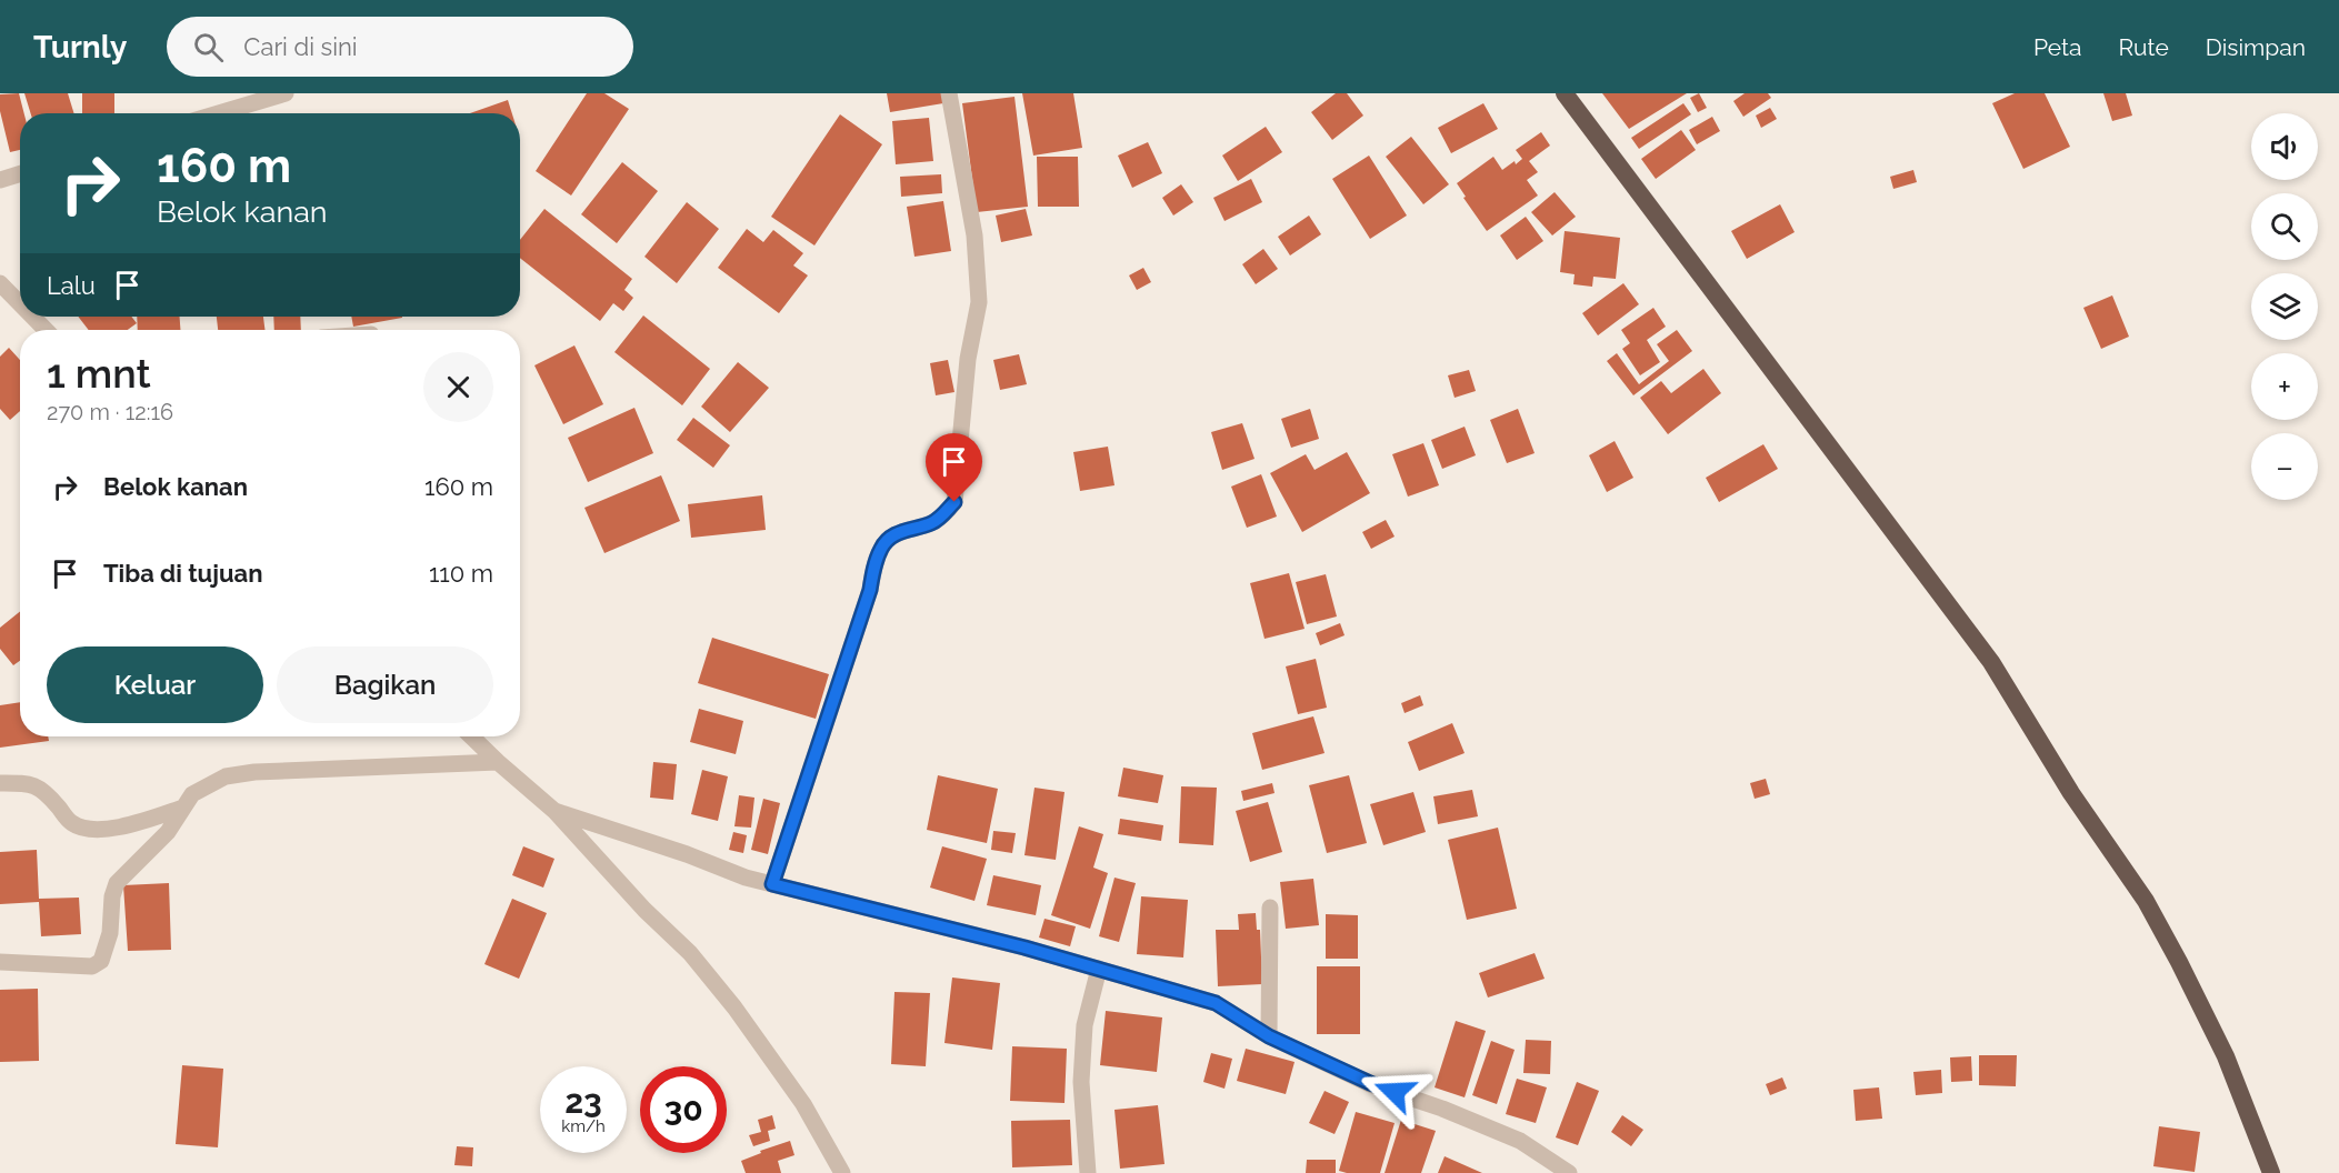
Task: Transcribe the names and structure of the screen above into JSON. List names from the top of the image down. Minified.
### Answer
{"page":{"header":"Turnly","search":"Cari di sini","nav":["Peta","Rute","Disimpan"],"map_buttons":["+","−"],"turn":["160 m","Belok kanan"],"then":"Lalu","heading":["1 mnt","270 m · 12:16"],"list":[{"name":"Belok kanan","value":"160 m"},{"name":"Tiba di tujuan","value":"110 m"}],"buttons":["Keluar","Bagikan"],"speed":"23 km/h","limit":"30"}}
